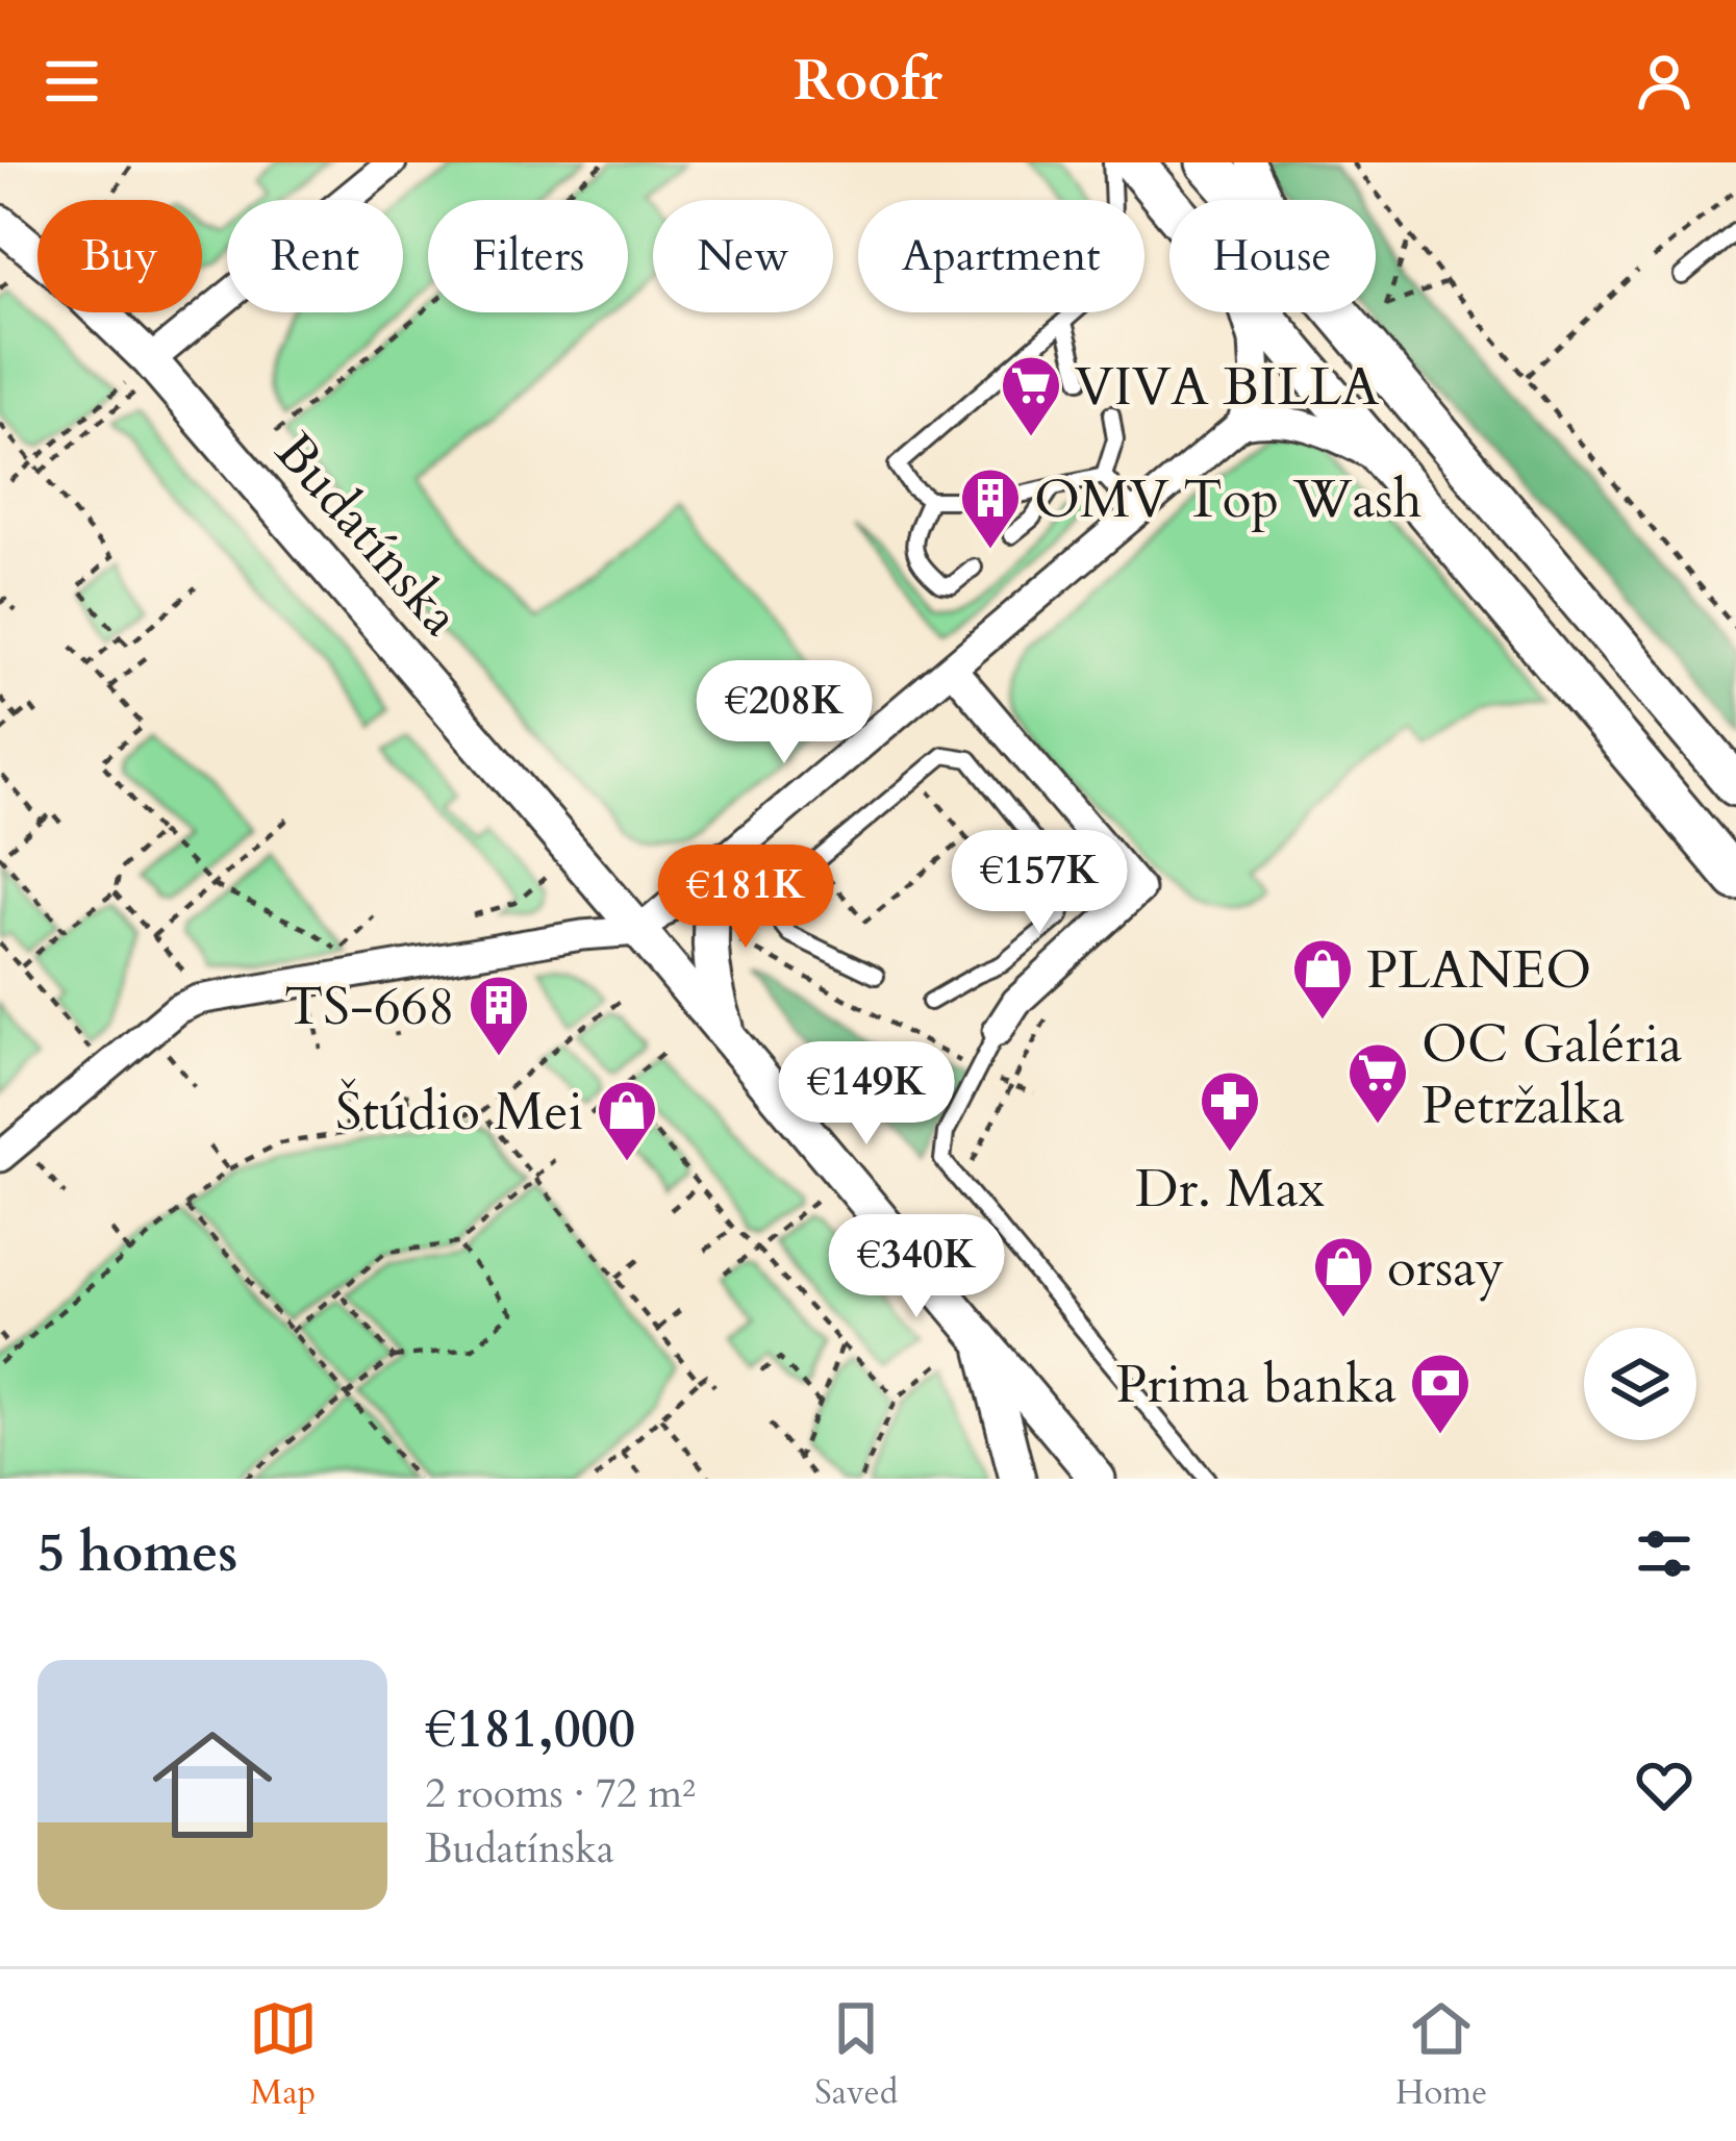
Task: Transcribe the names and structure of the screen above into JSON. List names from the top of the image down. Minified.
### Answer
{"streets":{"street":["Budatínska"]},"places":{"supermarket":["VIVA BILLA","OC Galéria Petržalka"],"building":["OMV Top Wash","TS-668"],"shop":["PLANEO","Štúdio Mei","orsay"],"pharmacy":["Dr. Max"],"bank":["Prima banka"]},"page":{"header":"Roofr","chip":["Buy","Rent","Filters","New","Apartment","House"],"price":["€208K","€157K","€181K","€149K","€340K"],"heading":"5 homes","list":[{"name":"€181,000","note":"2 rooms · 72 m² · Budatínska"}],"tabs":["Map","Saved","Home"]}}
